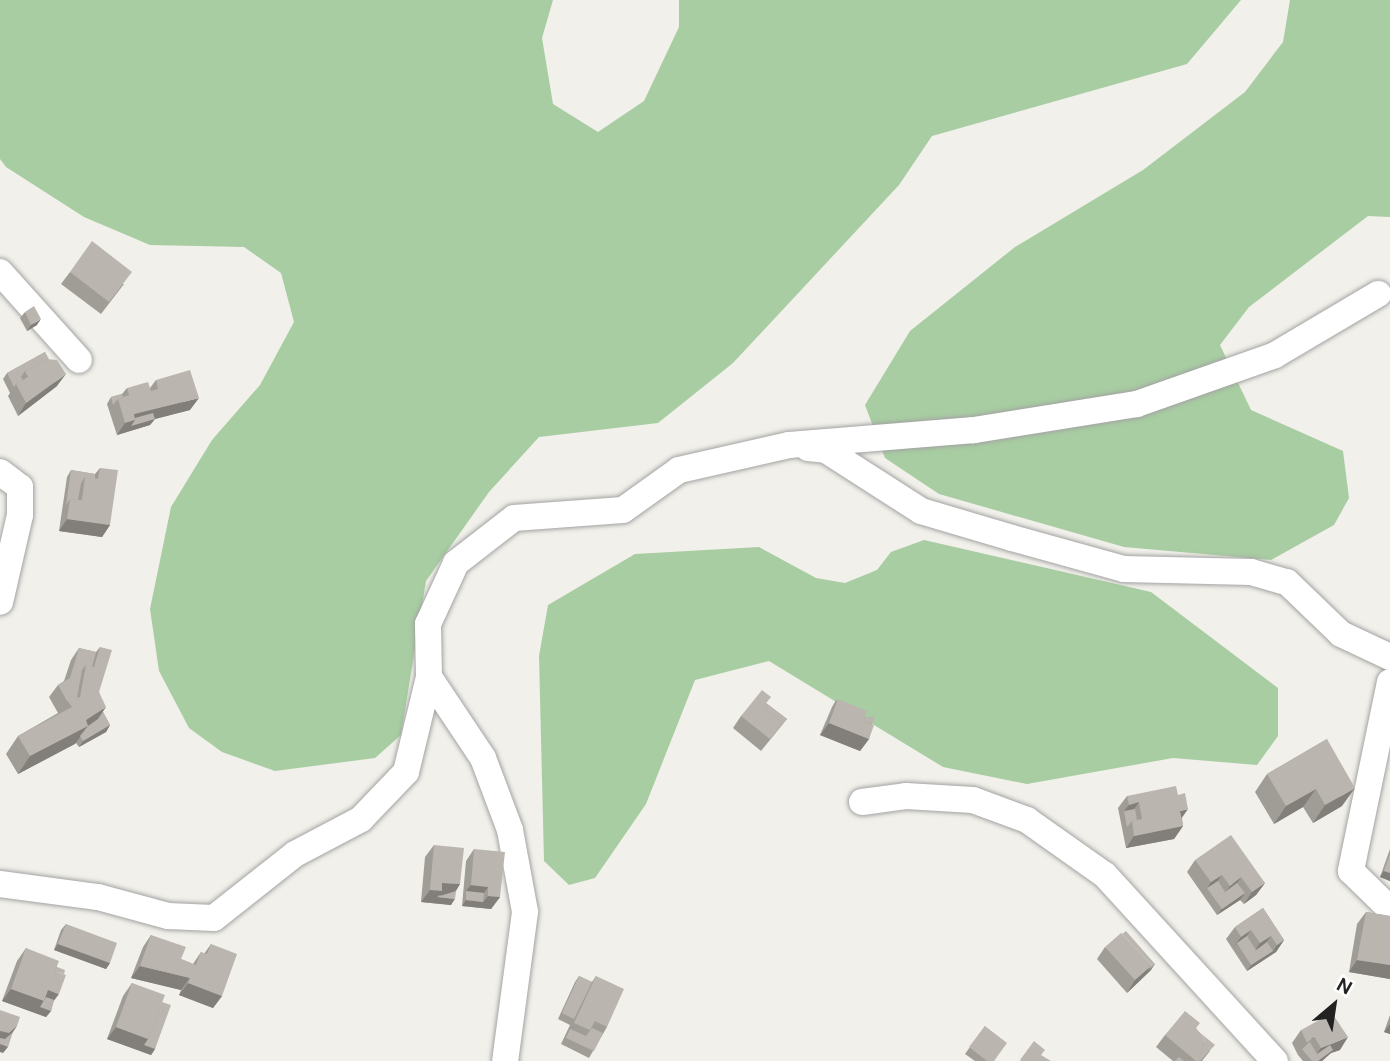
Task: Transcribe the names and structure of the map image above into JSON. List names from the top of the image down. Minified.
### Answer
{"north":"top right"}
